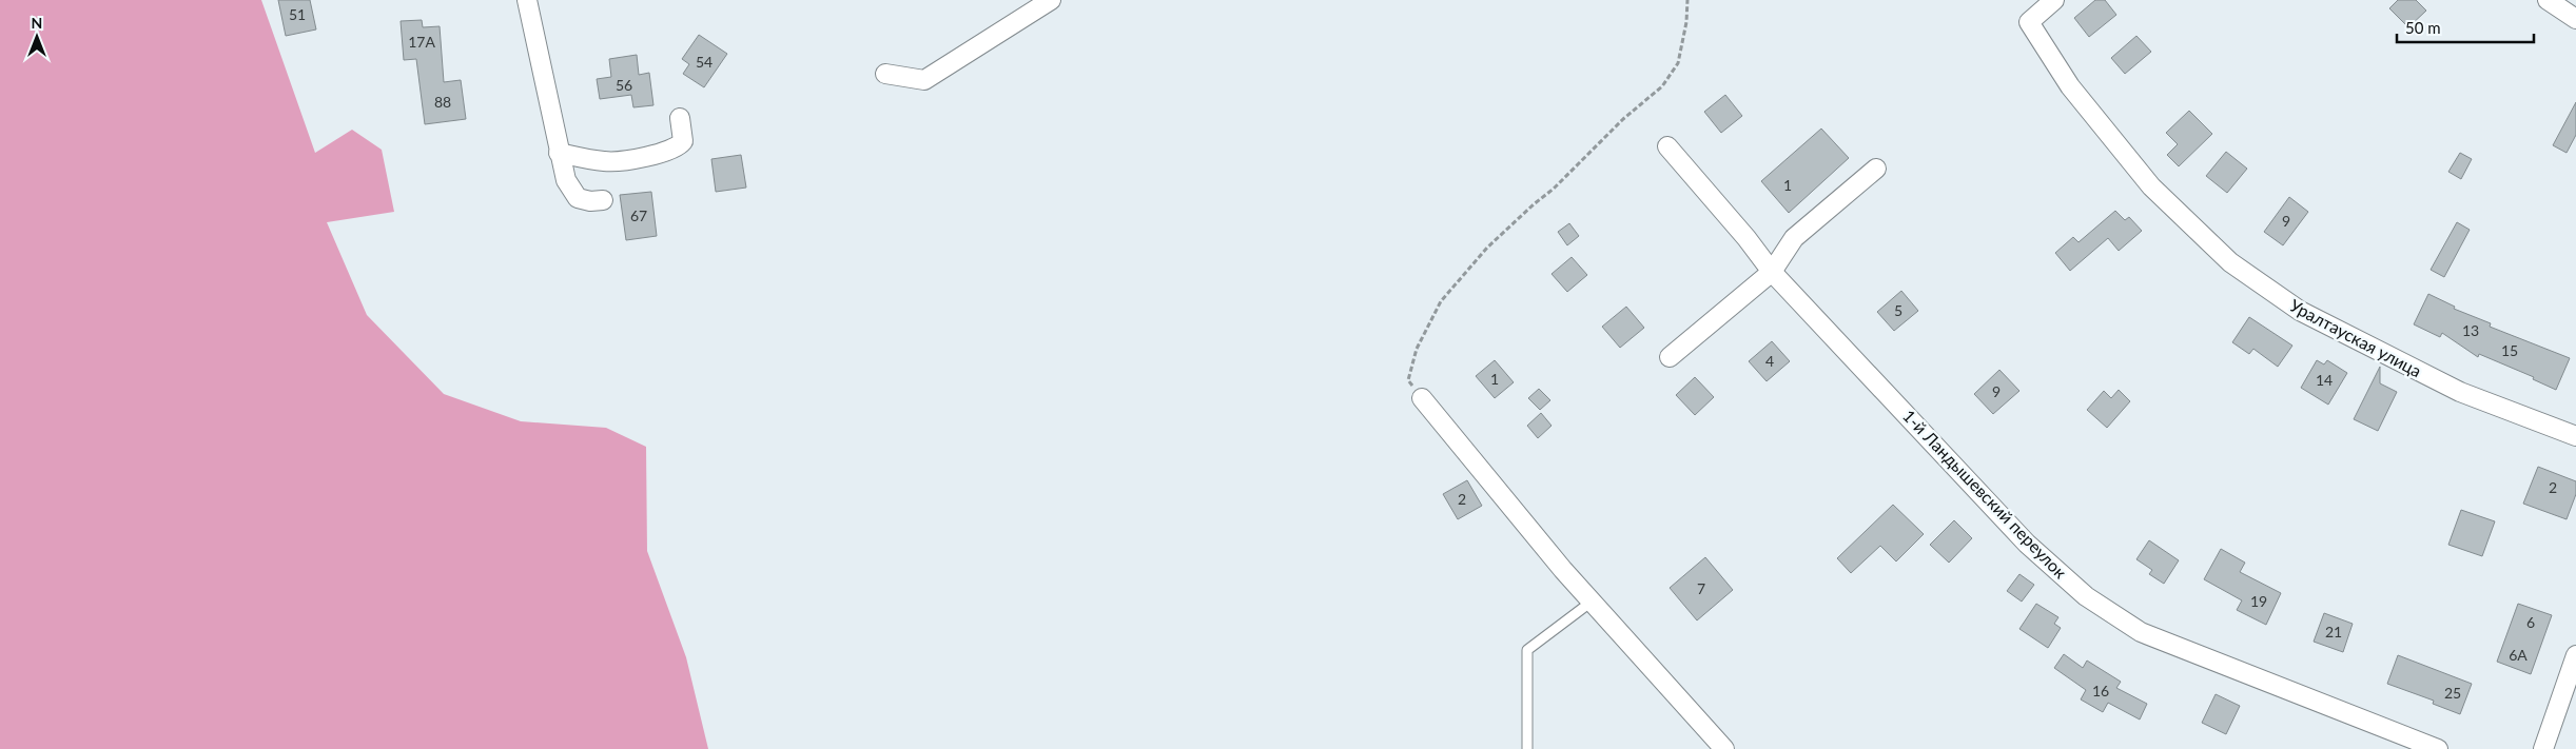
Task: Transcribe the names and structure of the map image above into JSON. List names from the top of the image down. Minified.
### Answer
{"streets":{"street":["Уралтауская улица","1-й Ландышевский переулок"]},"house_numbers":["51","17А","54","56","88","1","67","9","5","13","15","4","1","14","9","2","2","7","19","6","21","6А","16","25"],"scale_bar":"50 m","north":"top"}
